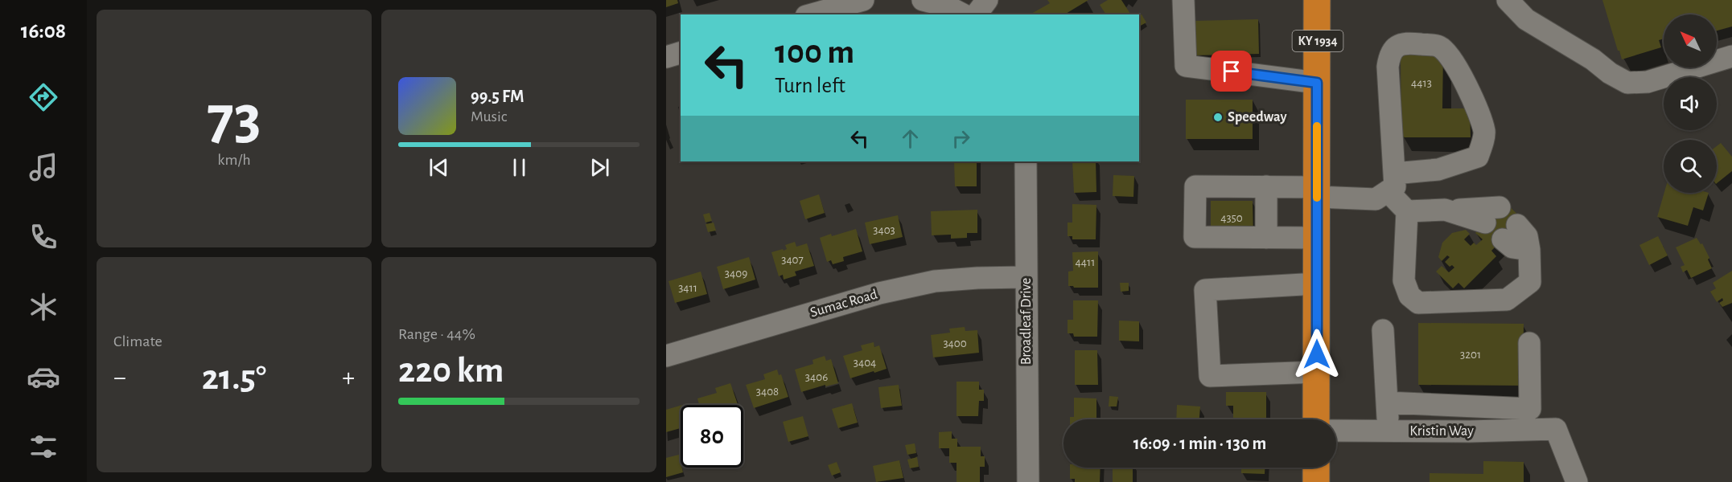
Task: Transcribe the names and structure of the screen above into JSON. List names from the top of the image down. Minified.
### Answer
{"streets":{"highway":["KY 1934"],"street":["Sumac Road","Broadleaf Drive","Kristin Way"]},"crossings":[["Sumac Road","Broadleaf Drive"]],"places":["Speedway"],"house_numbers":["4413","4350","3403","3407","4411","3409","3411","3400","3201","3404","3406","3408"],"north":"top left","page":{"tabs":"16:08","tile":[["73","km/h"],"Climate",["Range · 44%","220 km"]],"turn":["100 m","Turn left"],"song":["99.5 FM","Music"],"heat":["−","21.5°","+"],"limit":"80","trip":"16:09 · 1 min · 130 m"}}
